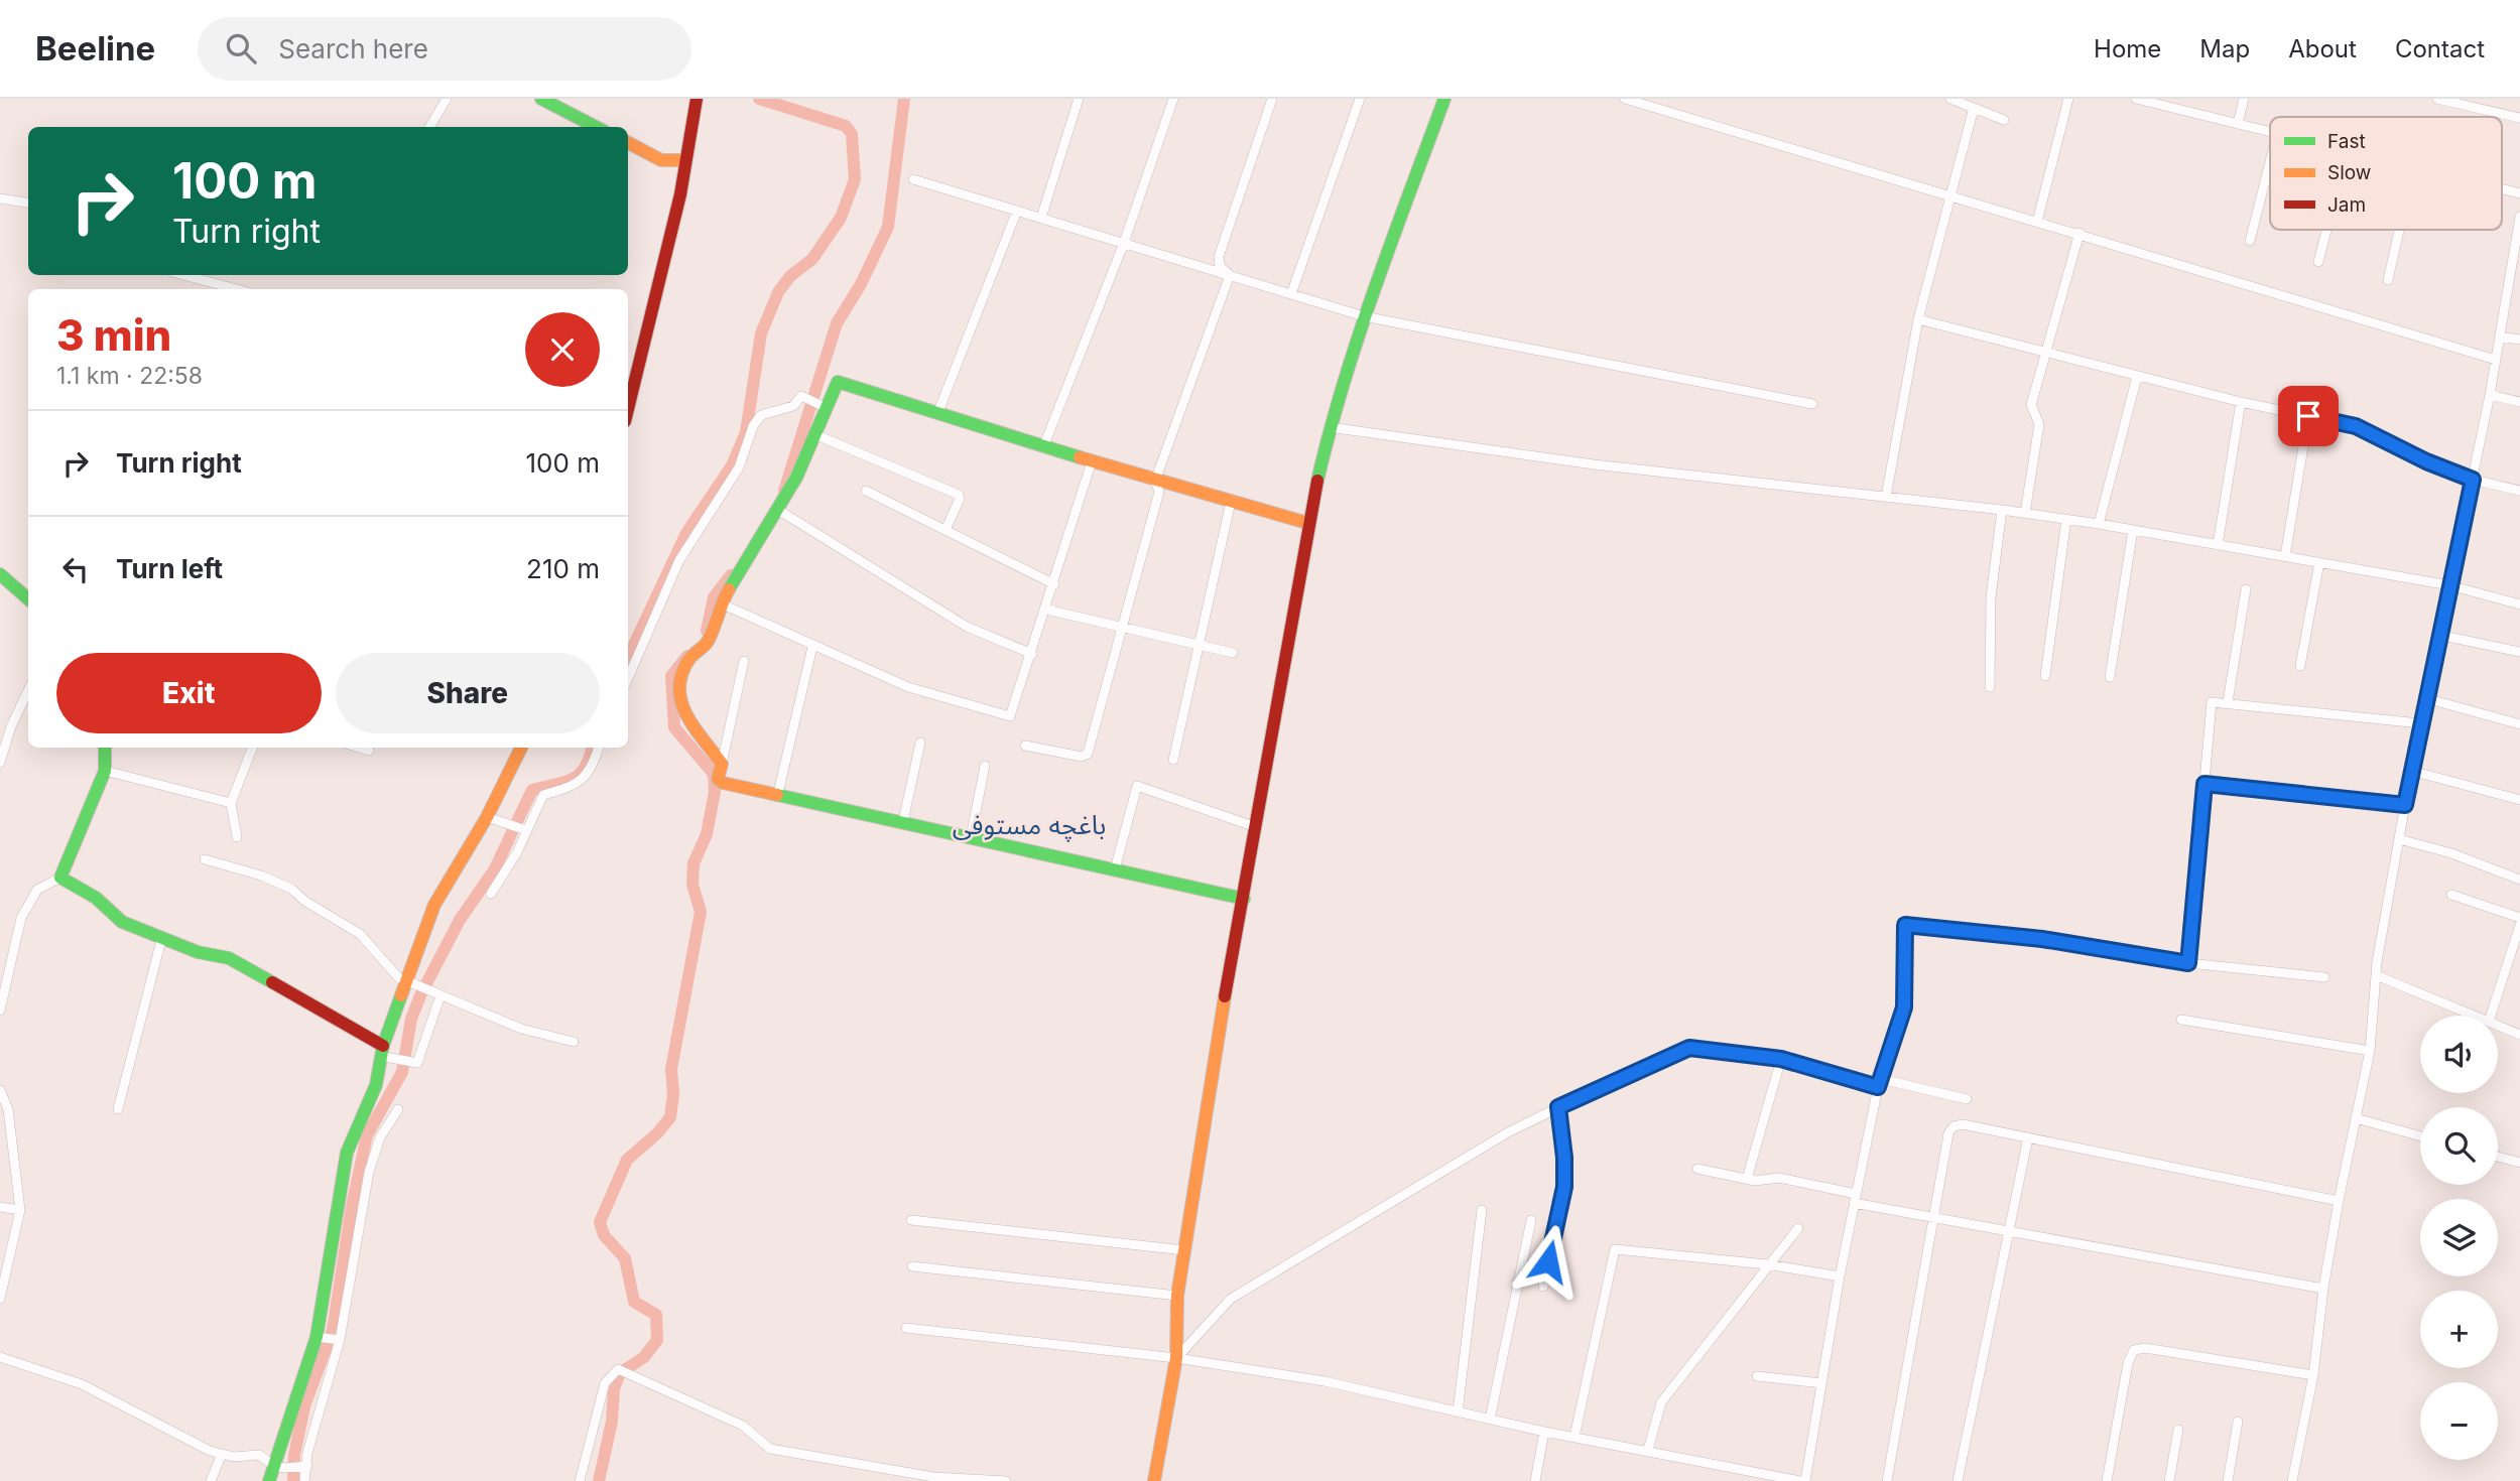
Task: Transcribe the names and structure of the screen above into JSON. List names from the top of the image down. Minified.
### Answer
{"districts":["باغچه مستوفی"],"legend":["Fast","Slow","Jam"],"page":{"header":"Beeline","search":"Search here","nav":["Home","Map","About","Contact"],"turn":["100 m","Turn right"],"heading":["3 min","1.1 km · 22:58"],"list":[{"name":"Turn right","value":"100 m"},{"name":"Turn left","value":"210 m"}],"buttons":["Exit","Share"],"map_buttons":["+","−"]}}
